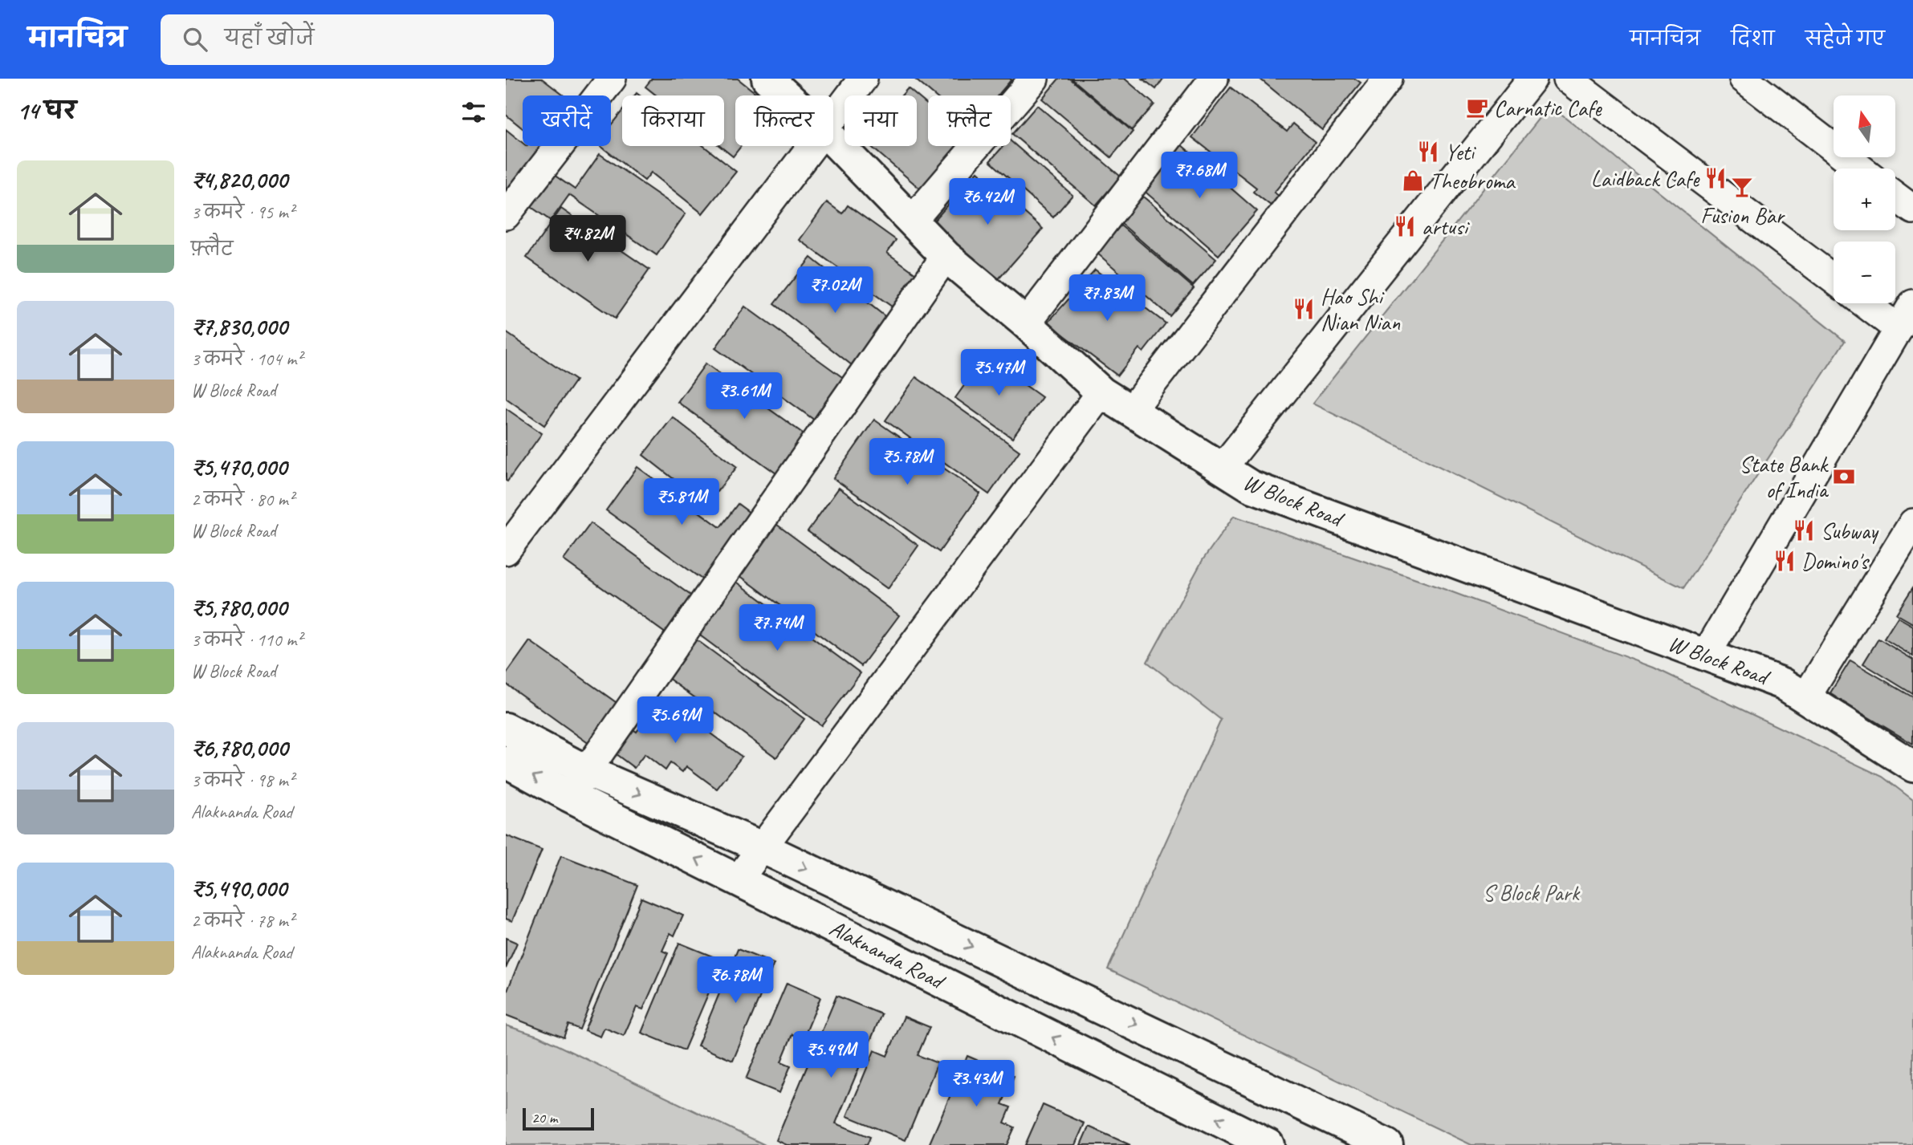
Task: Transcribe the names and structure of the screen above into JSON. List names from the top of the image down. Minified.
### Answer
{"streets":{"street":["W Block Road","Alaknanda Road"]},"parks":["S Block Park"],"places":{"cafe":["Carnatic Cafe"],"restaurant":["Yeti","Laidback Cafe","artusi","Hao Shi Nian Nian","Subway","Domino's"],"shop":["Theobroma"],"bar":["Fusion Bar"],"bank":["State Bank of India"]},"scale_bar":"20 m","north":"top","page":{"header":"मानचित्र","search":"यहाँ खोजें","nav":["मानचित्र","दिशा","सहेजे गए"],"heading":"14 घर","map_buttons":["+","−"],"chip":["खरीदें","किराया","फ़िल्टर","नया","फ़्लैट"],"list":[{"name":"₹4,820,000","note":"3 कमरे · 95 m² · फ़्लैट"},{"name":"₹7,830,000","note":"3 कमरे · 104 m² · W Block Road"},{"name":"₹5,470,000","note":"2 कमरे · 80 m² · W Block Road"},{"name":"₹5,780,000","note":"3 कमरे · 110 m² · W Block Road"},{"name":"₹6,780,000","note":"3 कमरे · 98 m² · Alaknanda Road"},{"name":"₹5,490,000","note":"2 कमरे · 78 m² · Alaknanda Road"}],"price":["₹7.68M","₹6.42M","₹4.82M","₹7.02M","₹7.83M","₹5.47M","₹3.61M","₹5.78M","₹5.81M","₹7.74M","₹5.69M","₹6.78M","₹5.49M","₹3.43M"],"scale":"20 m"}}
